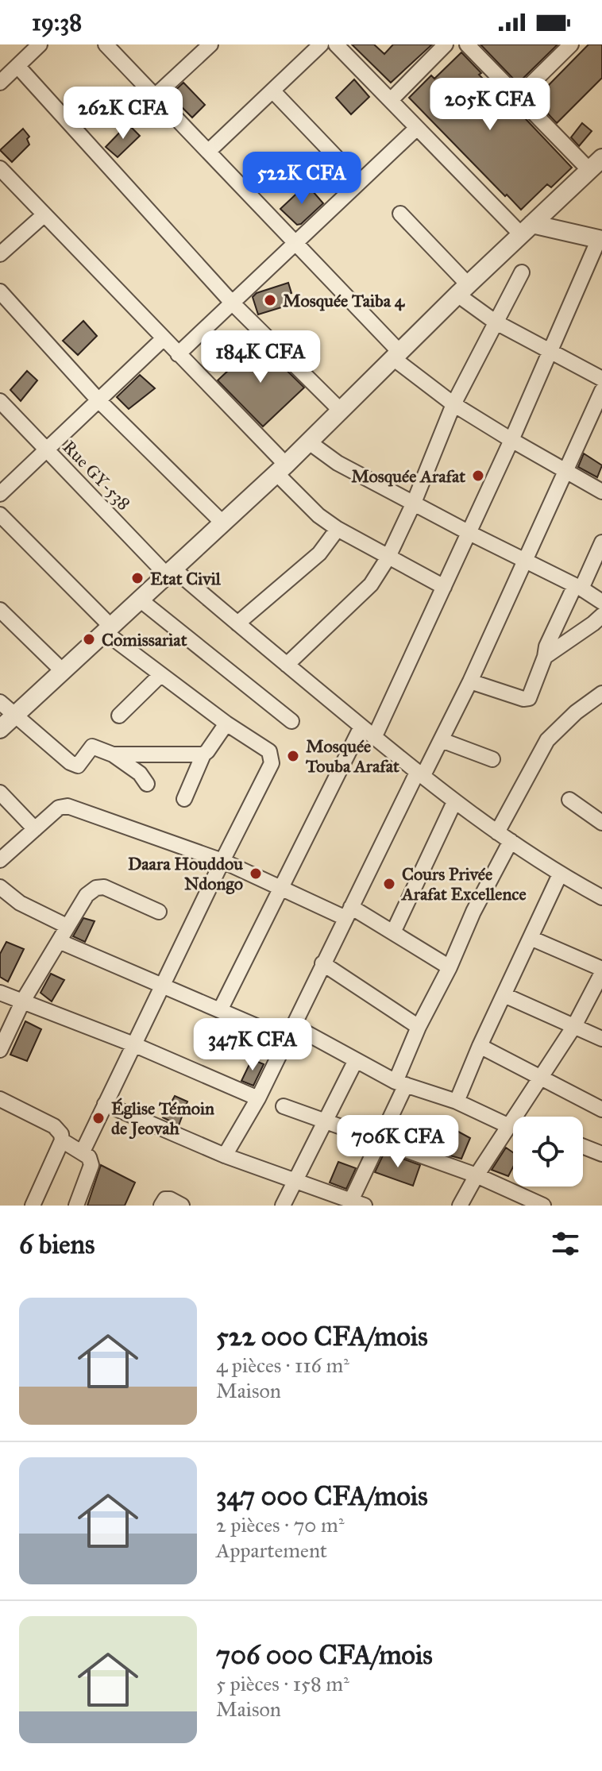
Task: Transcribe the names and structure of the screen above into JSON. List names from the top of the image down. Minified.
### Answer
{"streets":{"street":["Rue GY-538"]},"places":["Mosquée Taiba 4","Mosquée Arafat","Etat Civil","Comissariat","Mosquée Touba Arafat","Daara Houddou Ndongo","Cours Privée Arafat Excellence","Église Témoin de Jeovah"],"page":{"status":"19:38","price":["205K CFA","262K CFA","522K CFA","184K CFA","347K CFA","706K CFA"],"heading":"6 biens","list":[{"name":"522 000 CFA/mois","note":"4 pièces · 116 m² · Maison"},{"name":"347 000 CFA/mois","note":"2 pièces · 70 m² · Appartement"},{"name":"706 000 CFA/mois","note":"5 pièces · 158 m² · Maison"}]}}
